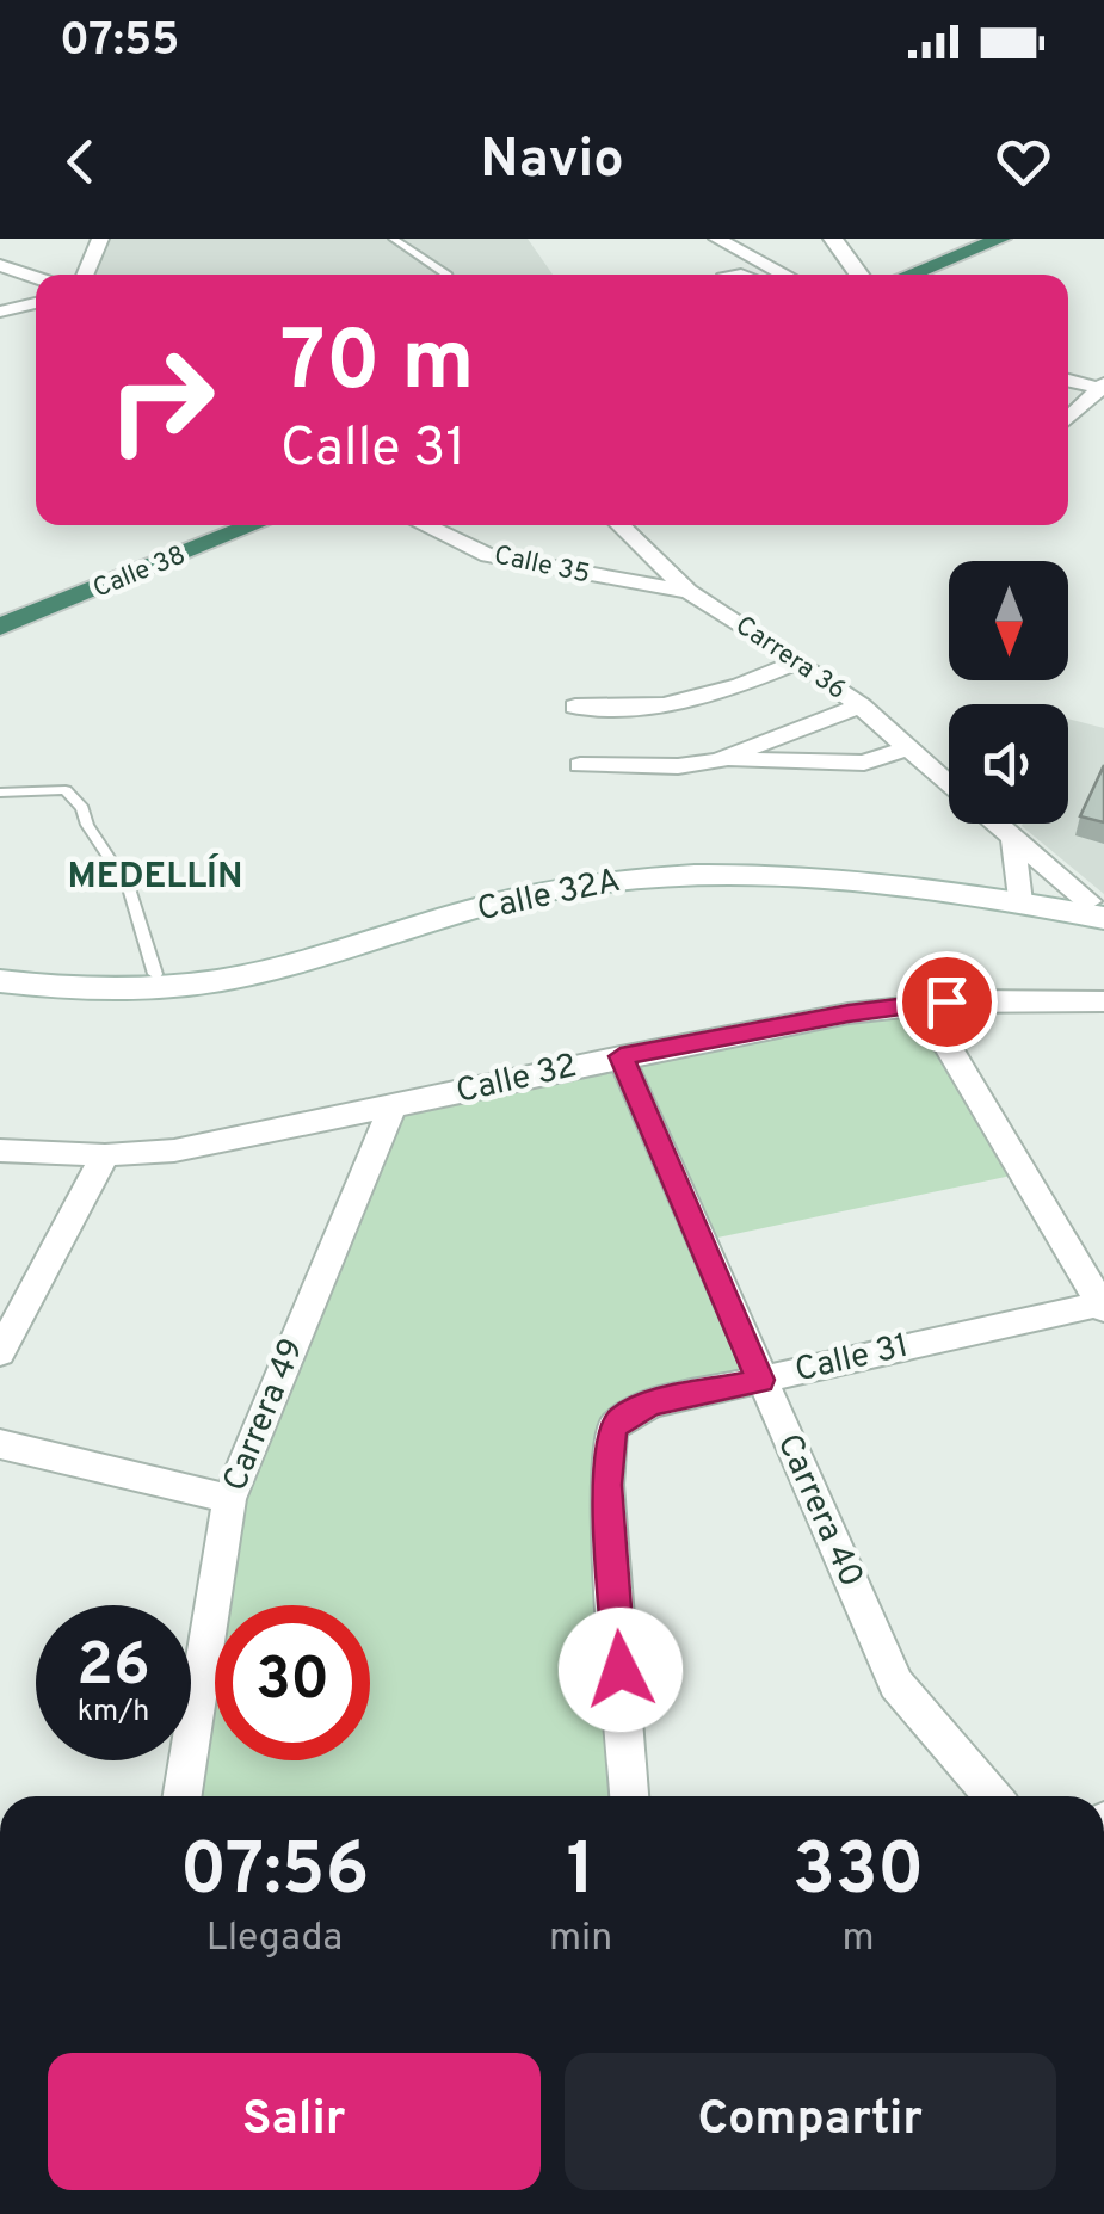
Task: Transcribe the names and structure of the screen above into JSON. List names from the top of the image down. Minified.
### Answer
{"streets":{"highway":["Calle 38"],"main road":["Calle 32A"],"street":["Calle 35","Carrera 36","Calle 32","Calle 31","Carrera 49","Carrera 40"]},"crossings":[["Calle 35","Carrera 36"],["Carrera 36","Calle 32A"],["Calle 32","Carrera 49"],["Calle 32","Carrera 40"],["Calle 31","Carrera 40"]],"districts":["MEDELLÍN"],"north":"bottom","page":{"status":"07:55","header":"Navio","turn":["70 m","Calle 31"],"speed":"26 km/h","limit":"30","eta":["07:56","Llegada","1","min","330","m"],"buttons":["Salir","Compartir"]}}
